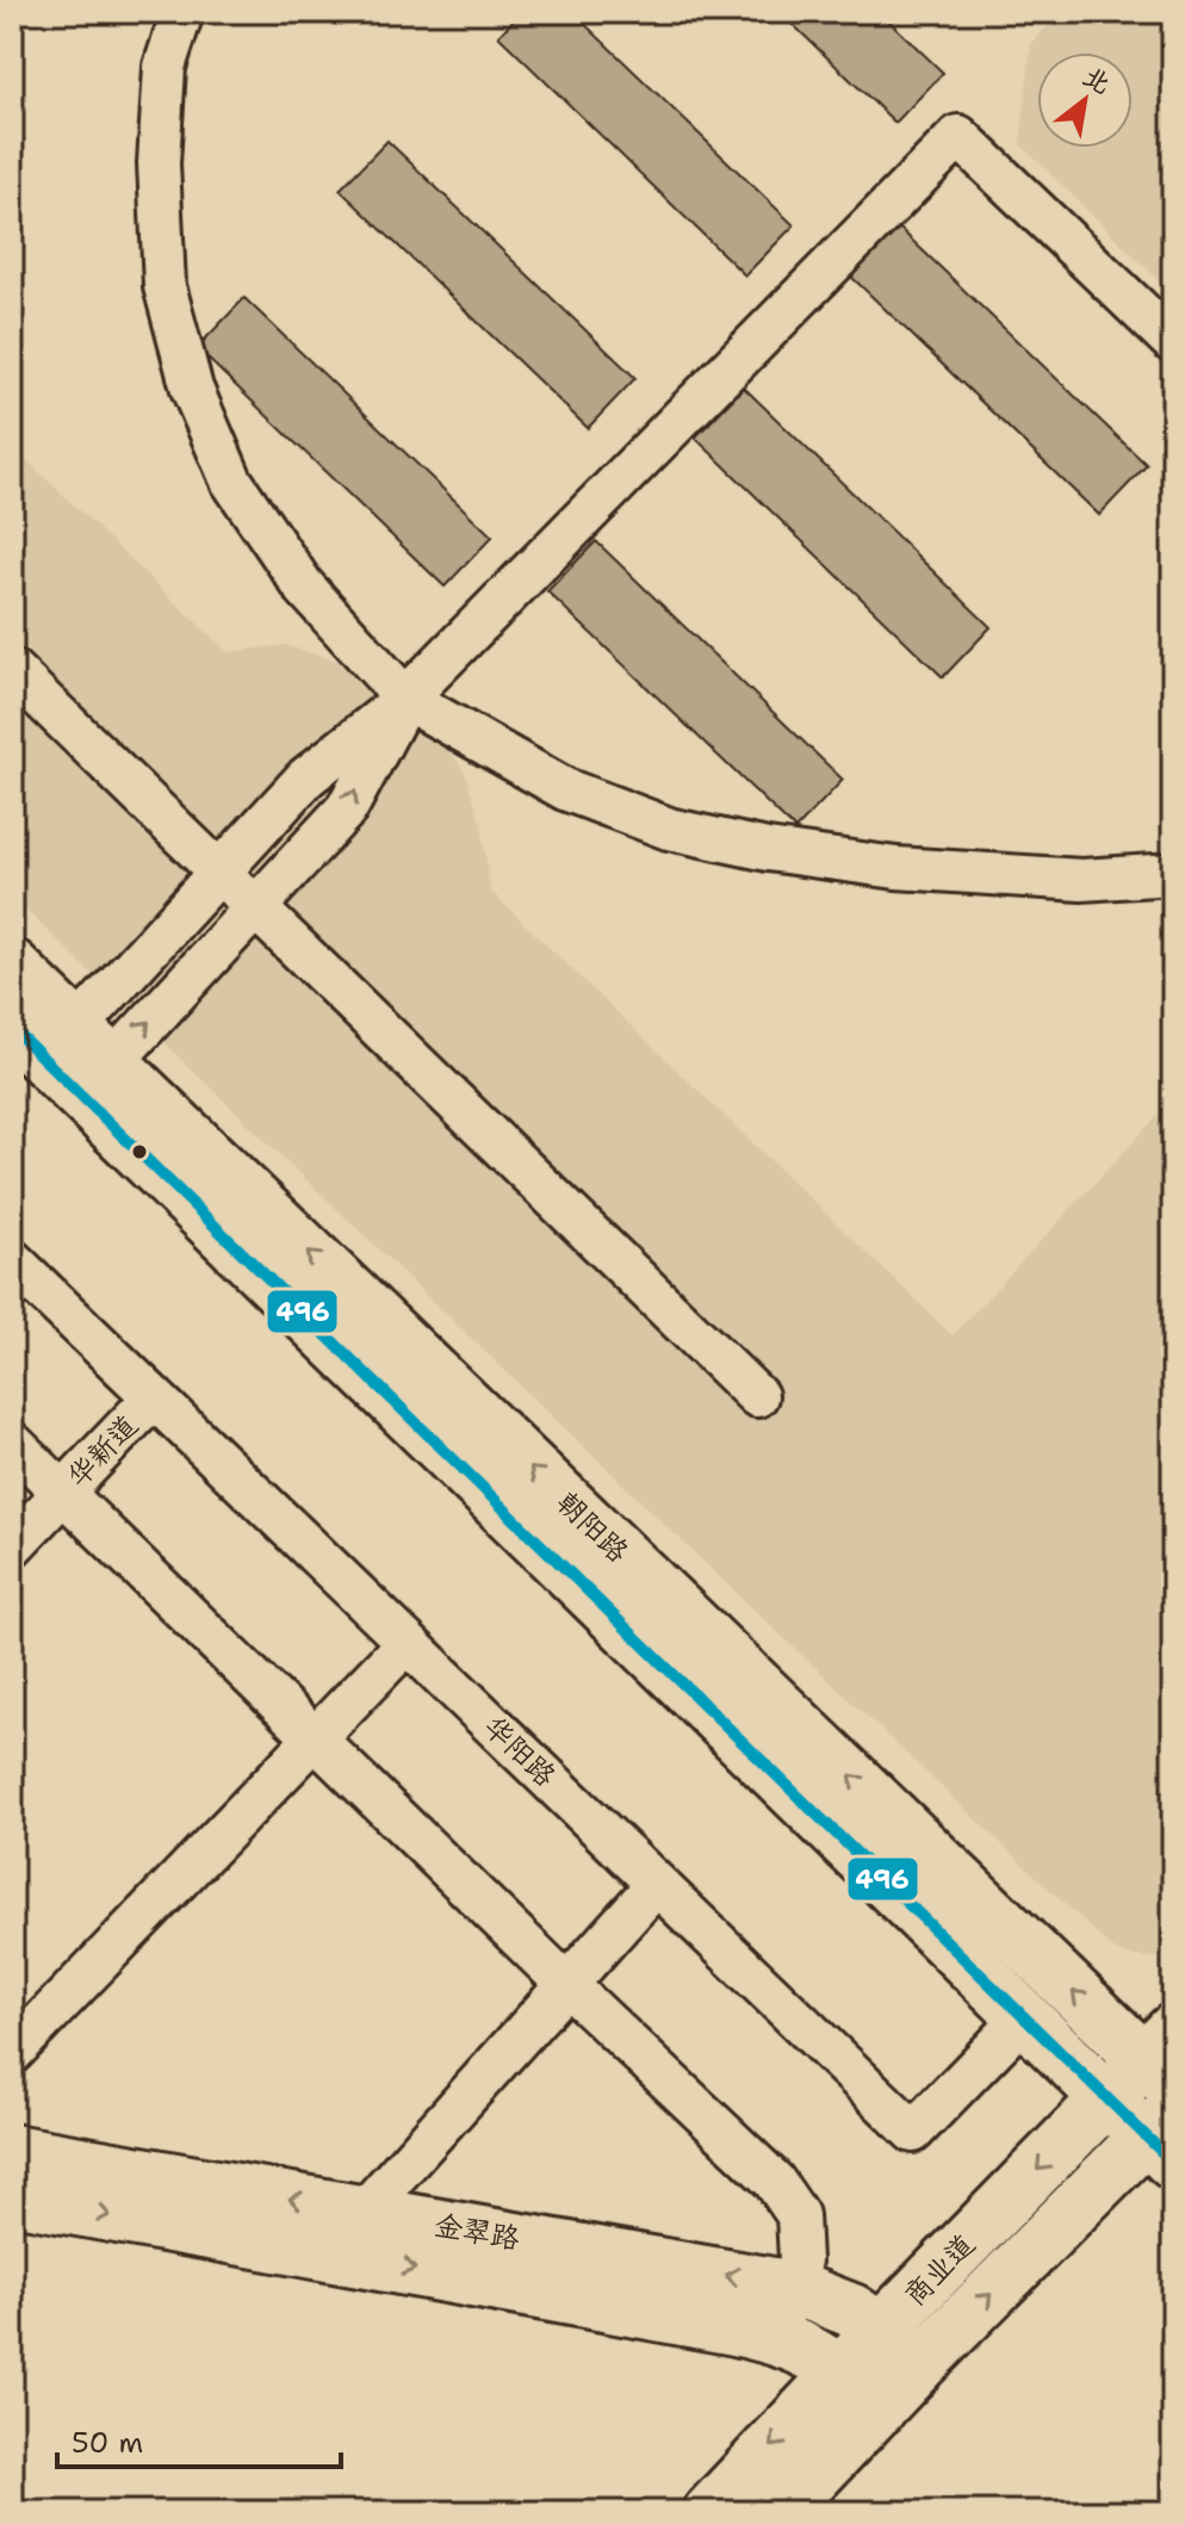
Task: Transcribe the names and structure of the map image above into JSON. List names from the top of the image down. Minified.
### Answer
{"streets":{"main road":["朝阳路","金翠路","商业道"],"street":["华新道","华阳路"]},"crossings":[["华新道","华阳路"],["朝阳路","华阳路"],["朝阳路","商业道"],["金翠路","商业道"]],"lines":["transit line 496"],"scale_bar":"50 m","north":"top right"}
